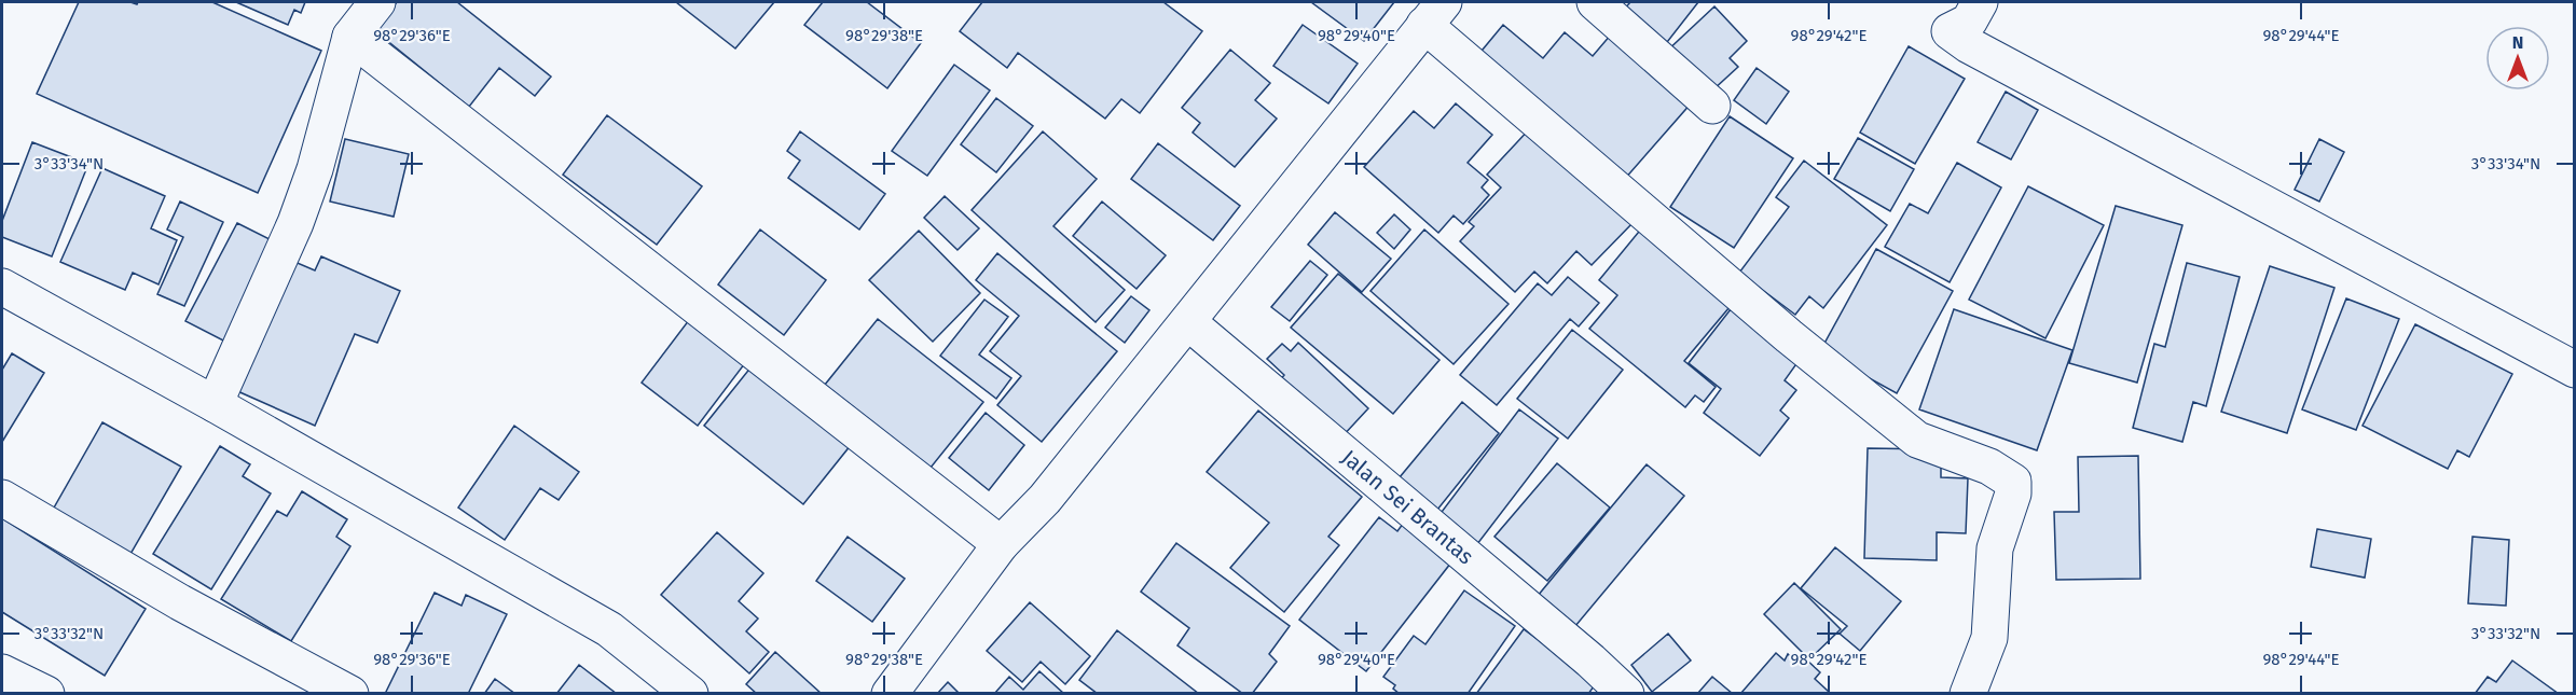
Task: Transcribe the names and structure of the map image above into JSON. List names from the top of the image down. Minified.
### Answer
{"streets":{"street":["Jalan Sei Brantas"]},"north":"top","coordinates":["98°29'36\"E","98°29'38\"E","98°29'40\"E","98°29'42\"E","98°29'44\"E","3°33'34\"N","3°33'32\"N"]}
